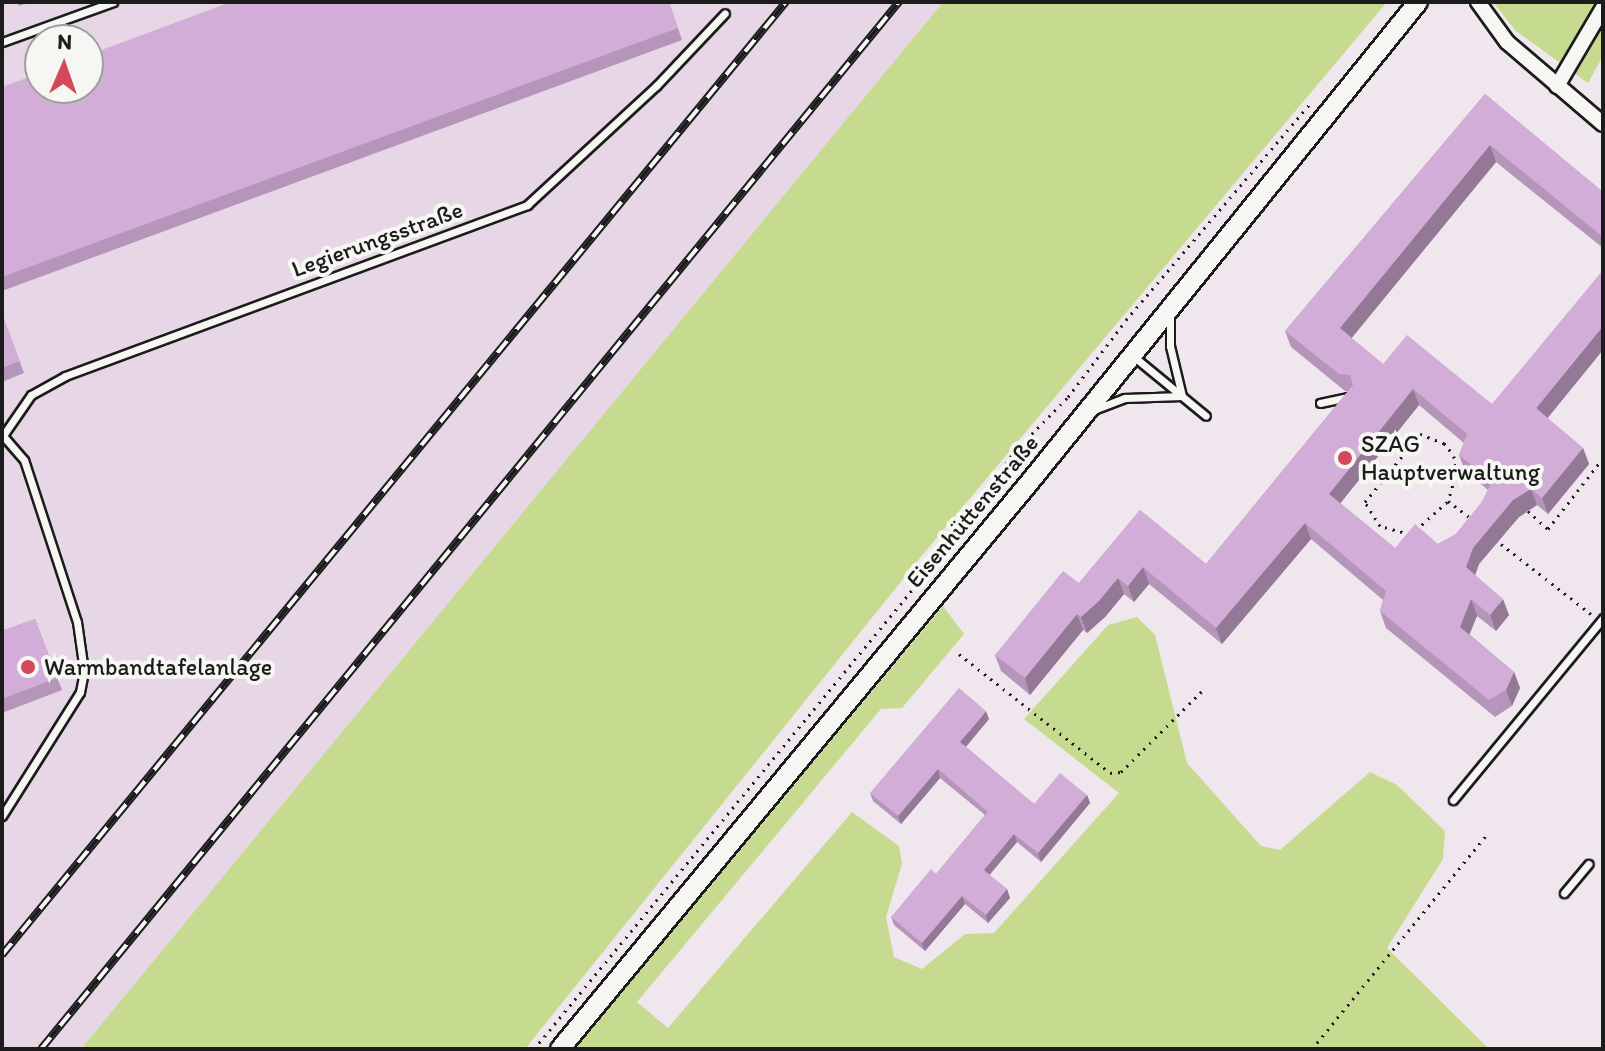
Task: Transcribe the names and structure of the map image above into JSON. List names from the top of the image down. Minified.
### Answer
{"streets":{"street":["Eisenhüttenstraße"],"lane":["Legierungsstraße"]},"places":["SZAG Hauptverwaltung","Warmbandtafelanlage"],"north":"top"}
